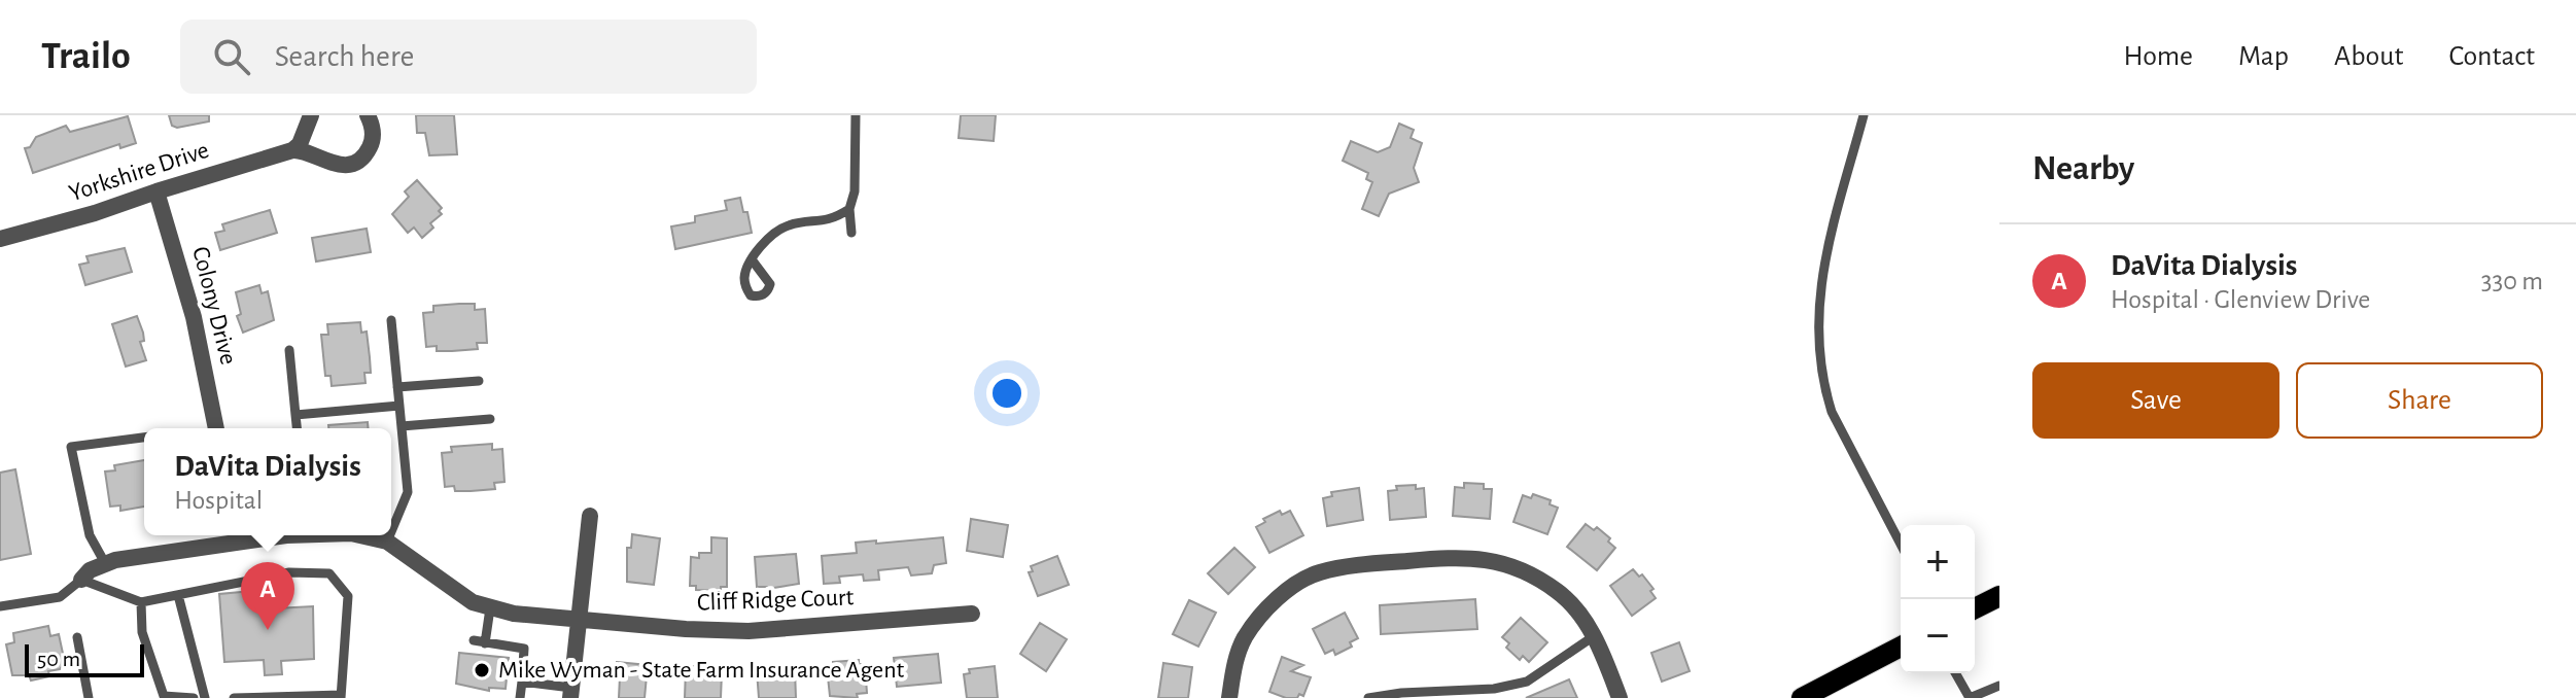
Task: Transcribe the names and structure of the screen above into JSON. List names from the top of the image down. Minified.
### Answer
{"streets":{"street":["Yorkshire Drive","Colony Drive","Cliff Ridge Court"]},"crossings":[["Yorkshire Drive","Colony Drive"]],"places":["Mike Wyman - State Farm Insurance Agent"],"scale_bar":"50 m","page":{"header":"Trailo","search":"Search here","nav":["Home","Map","About","Contact"],"heading":"Nearby","list":[{"mark":"A","name":"DaVita Dialysis","note":"Hospital · Glenview Drive","value":"330 m"}],"buttons":["Save","Share"],"popup":["DaVita Dialysis","Hospital"],"map_buttons":["+","−"],"pins":"A","scale":"50 m"}}
